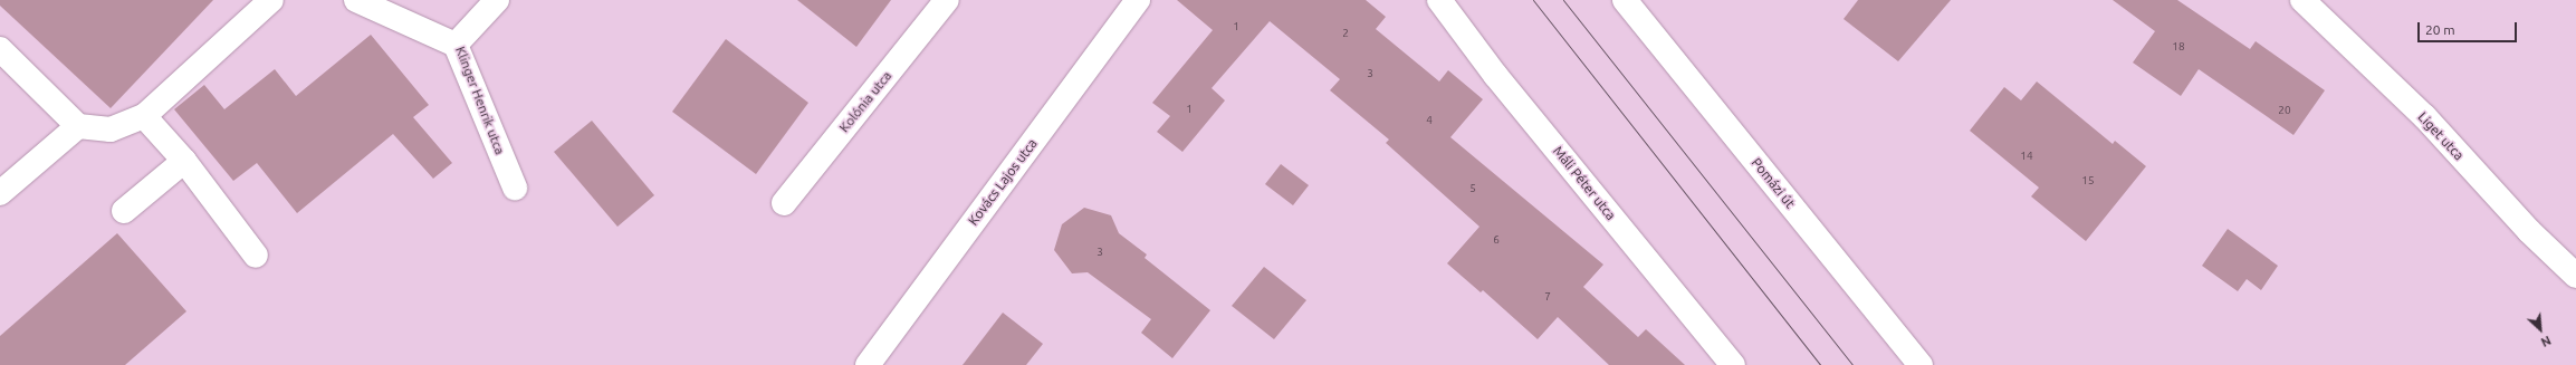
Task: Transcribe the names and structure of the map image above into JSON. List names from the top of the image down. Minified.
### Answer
{"streets":{"street":["Klinger Henrik utca","Kolónia utca","Liget utca","Kovács Lajos utca","Máli Péter utca","Pomázi út"]},"house_numbers":["1","2","18","3","1","20","4","14","15","5","6","3","7"],"scale_bar":"20 m","north":"bottom right"}
